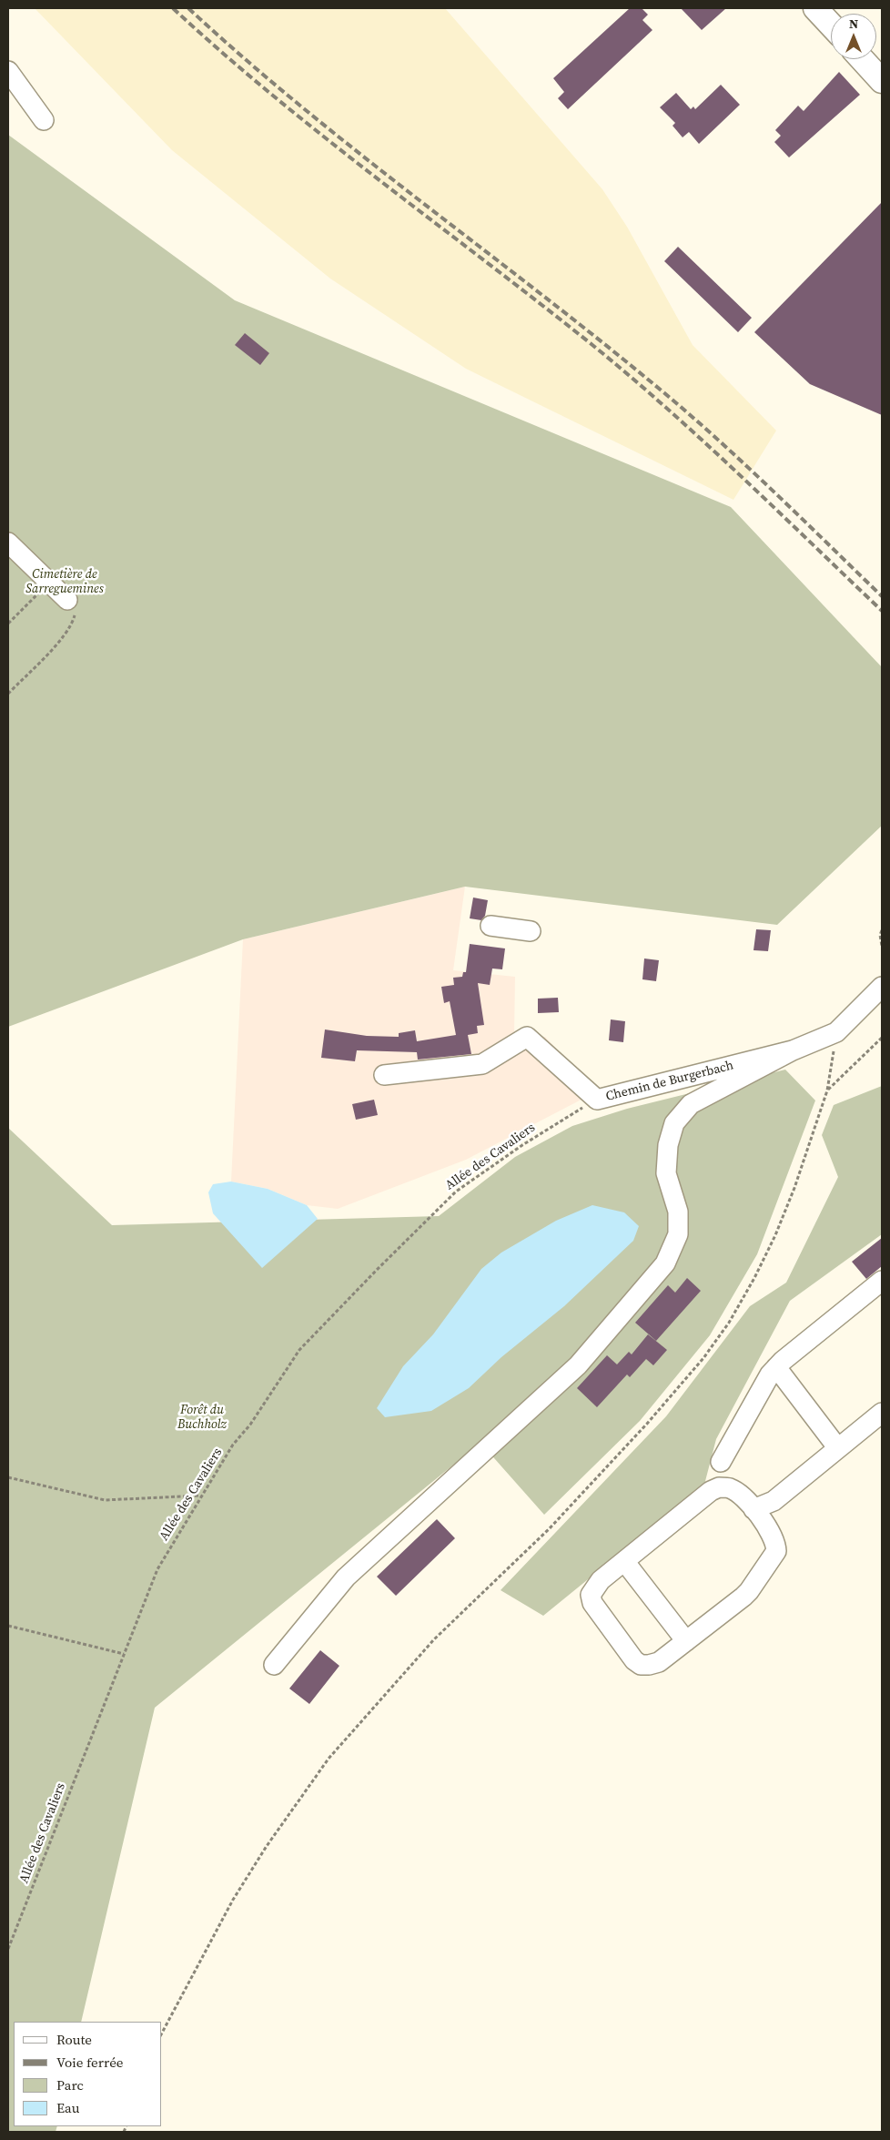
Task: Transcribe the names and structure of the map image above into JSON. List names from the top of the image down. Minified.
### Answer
{"streets":{"street":["Chemin de Burgerbach"],"path":["Allée des Cavaliers"]},"crossings":[["Chemin de Burgerbach","Allée des Cavaliers"]],"parks":["Cimetière de Sarreguemines","Forêt du Buchholz"],"legend":["Route","Voie ferrée","Parc","Eau"],"north":"top"}
